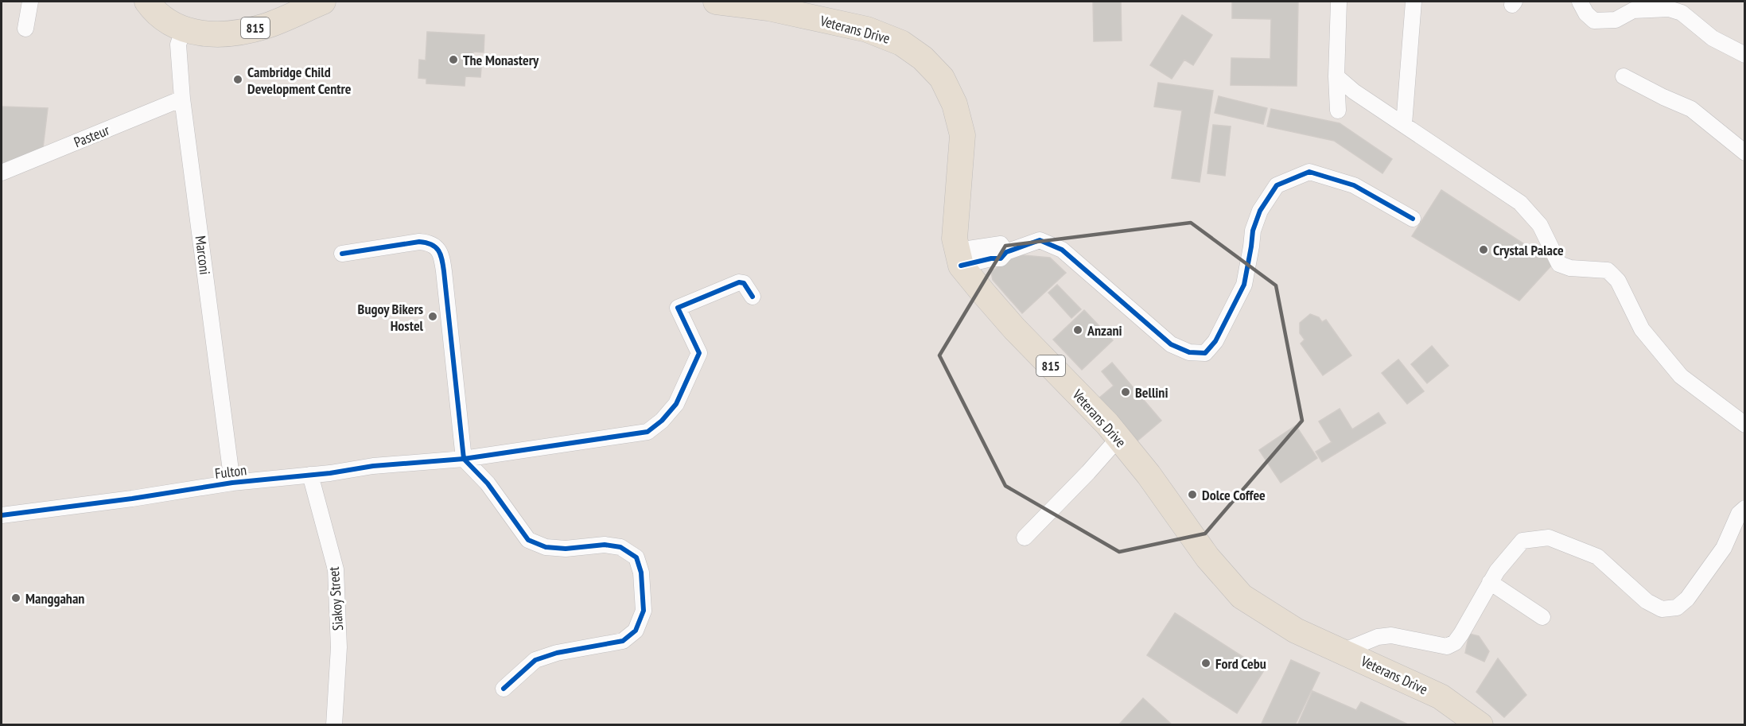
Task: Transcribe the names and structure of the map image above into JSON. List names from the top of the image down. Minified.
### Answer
{"streets":{"main road":["815","Veterans Drive"],"street":["Pasteur","Marconi","Fulton","Siakoy Street"]},"crossings":[["815","Marconi"],["Pasteur","Marconi"],["Marconi","Fulton"],["Fulton","Siakoy Street"]],"places":["The Monastery","Cambridge Child Development Centre","Crystal Palace","Bugoy Bikers Hostel","Anzani","Bellini","Dolce Coffee","Manggahan","Ford Cebu"]}
